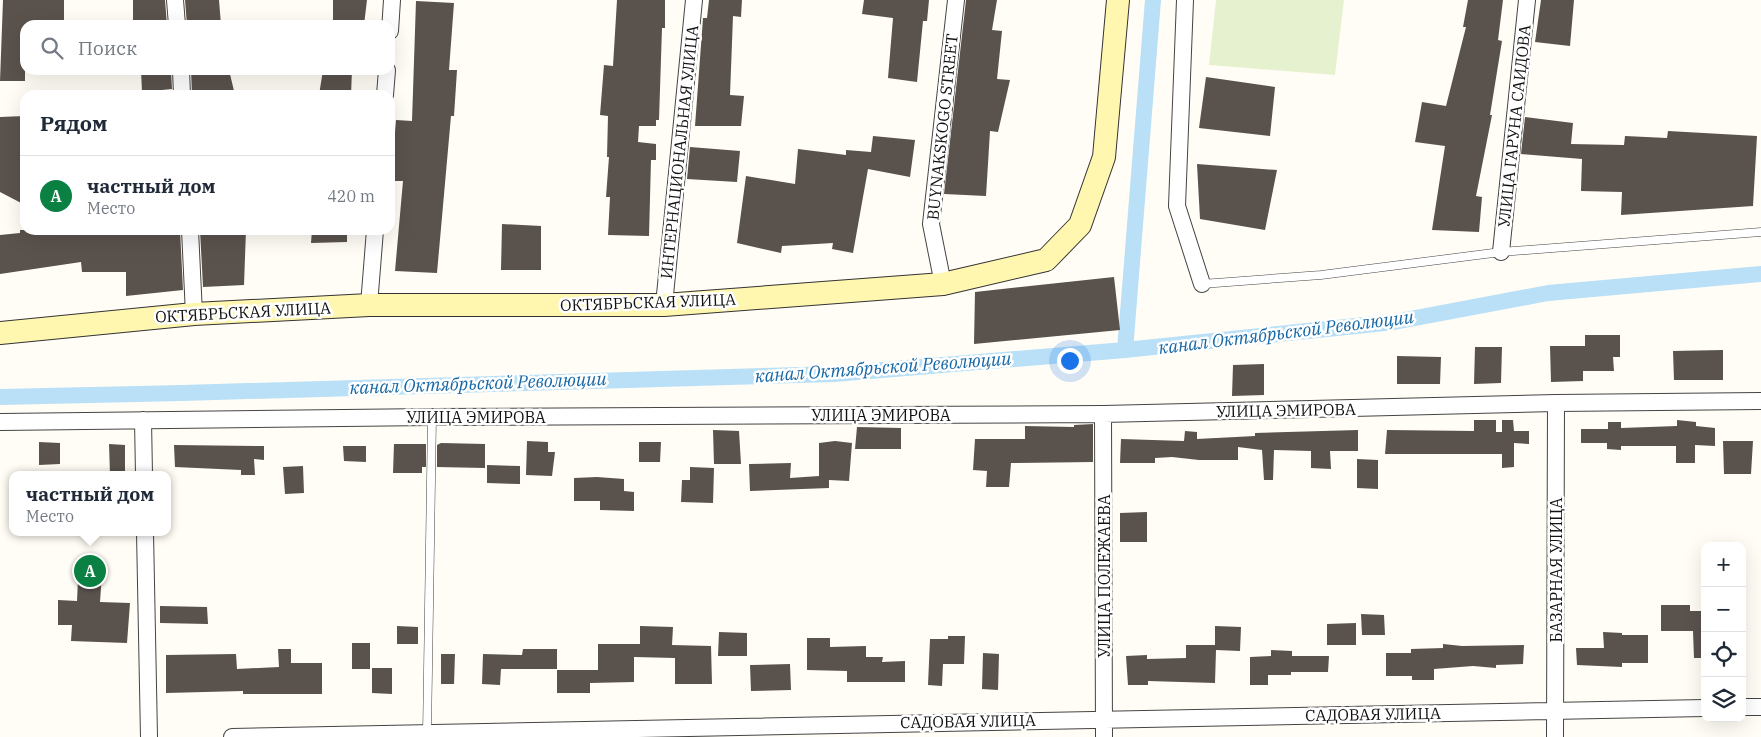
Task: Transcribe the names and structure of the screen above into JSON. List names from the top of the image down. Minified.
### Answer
{"streets":{"street":["УЛИЦА ГАРУНА САИДОВА","BUYNAKSKOGO STREET","ИНТЕРНАЦИОНАЛЬНАЯ УЛИЦА","ОКТЯБРЬСКАЯ УЛИЦА","УЛИЦА ЭМИРОВА","БАЗАРНАЯ УЛИЦА","УЛИЦА ПОЛЕЖАЕВА","САДОВАЯ УЛИЦА"]},"crossings":[["BUYNAKSKOGO STREET","ОКТЯБРЬСКАЯ УЛИЦА"],["ИНТЕРНАЦИОНАЛЬНАЯ УЛИЦА","ОКТЯБРЬСКАЯ УЛИЦА"],["УЛИЦА ЭМИРОВА","БАЗАРНАЯ УЛИЦА"],["УЛИЦА ЭМИРОВА","УЛИЦА ПОЛЕЖАЕВА"],["БАЗАРНАЯ УЛИЦА","САДОВАЯ УЛИЦА"],["УЛИЦА ПОЛЕЖАЕВА","САДОВАЯ УЛИЦА"]],"water":["канал Октябрьской Революции"],"page":{"search":"Поиск","heading":"Рядом","list":[{"mark":"A","name":"частный дом","note":"Место","value":"420 m"}],"popup":["частный дом","Место"],"map_buttons":["+","−"],"pins":"A"}}
